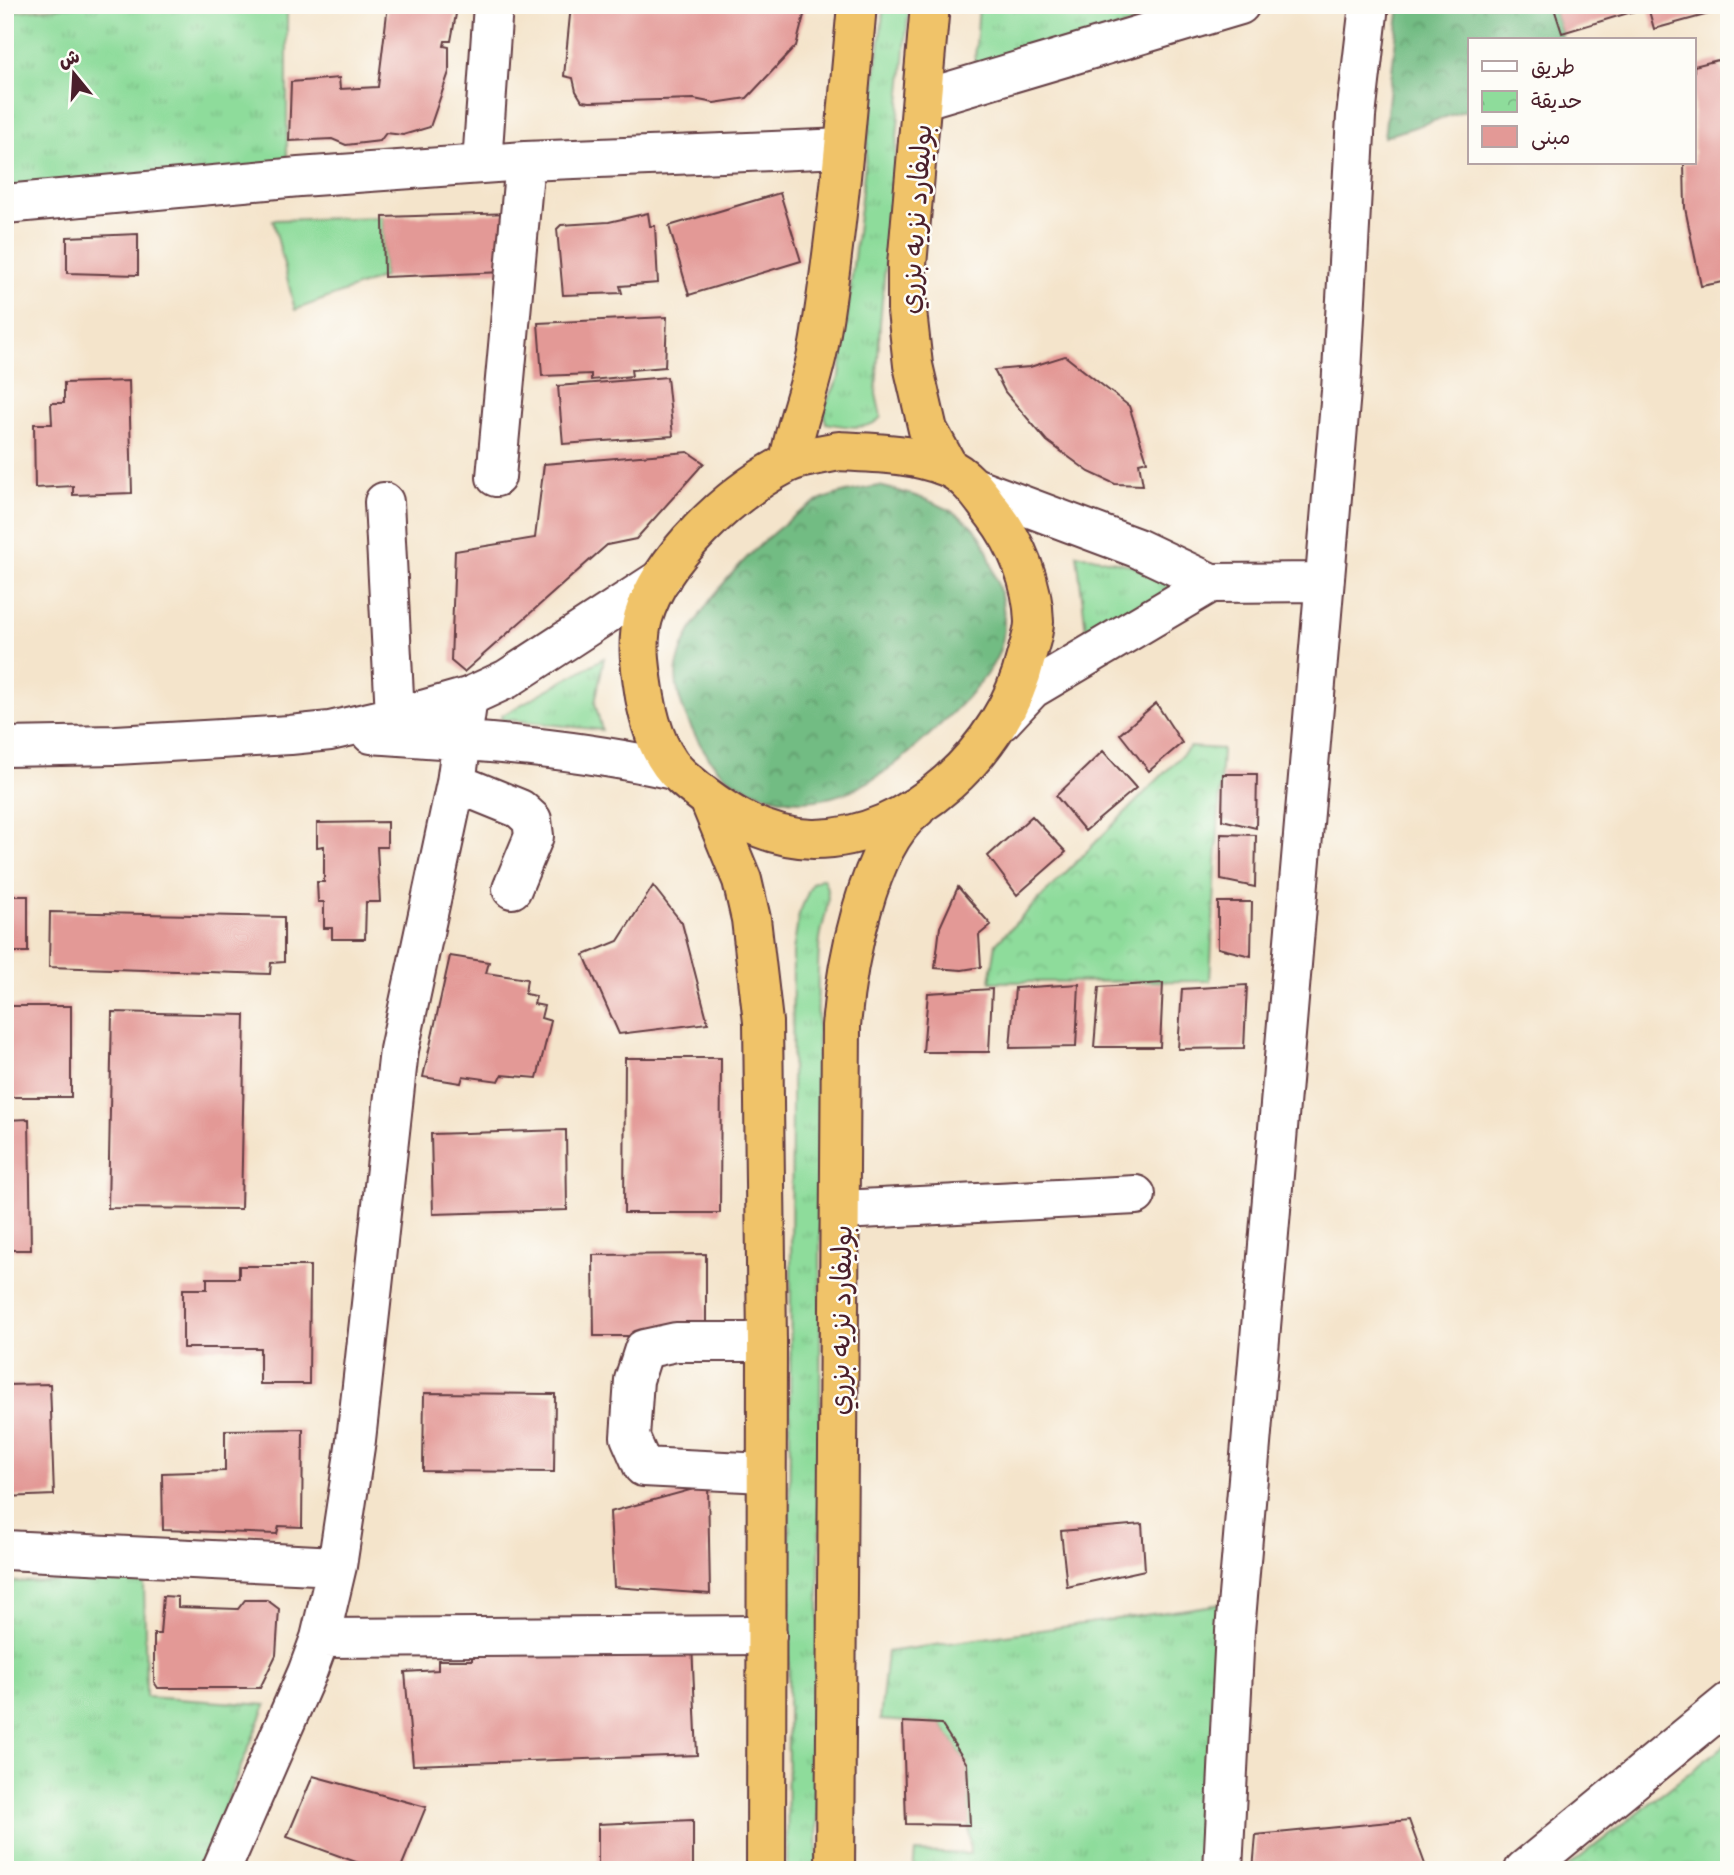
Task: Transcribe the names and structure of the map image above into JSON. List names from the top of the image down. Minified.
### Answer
{"streets":{"highway":["بوليفارد نزيه بزري"]},"legend":["طريق","حديقة","مبنى"],"north":"top"}
